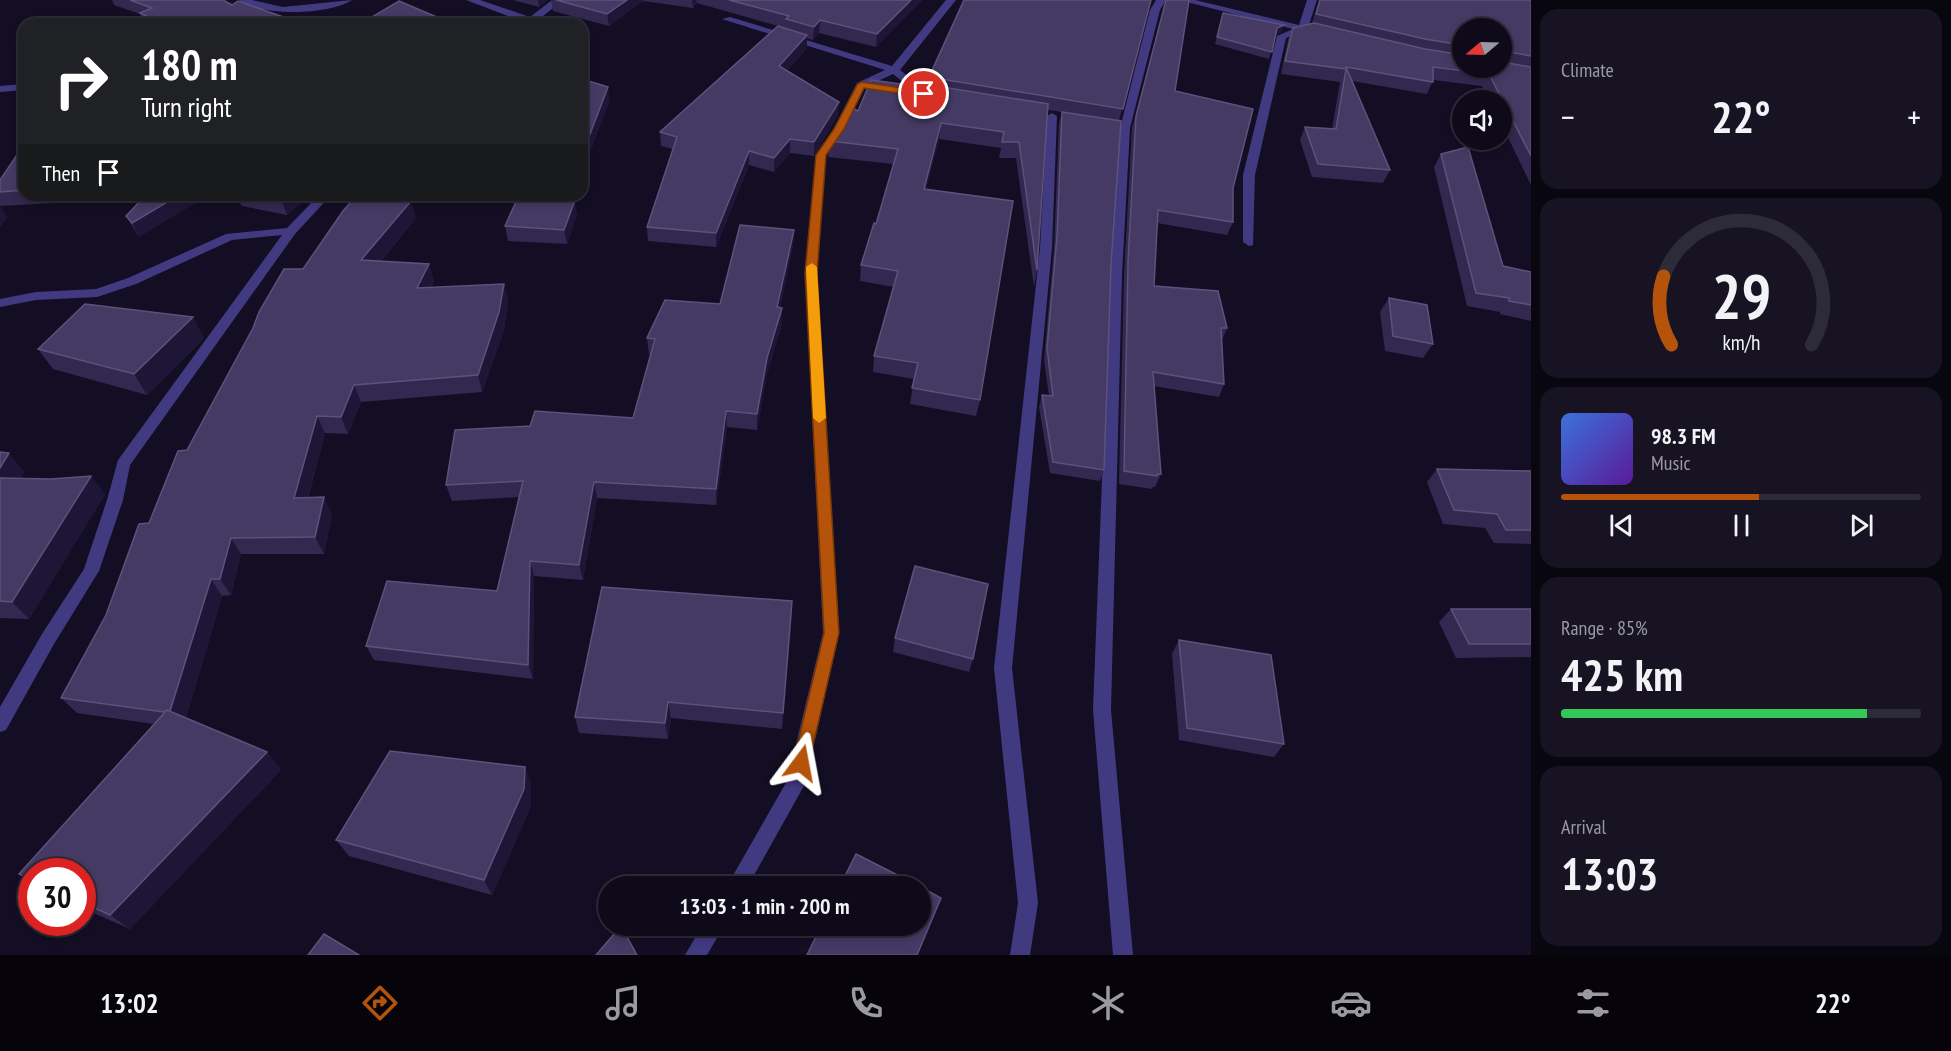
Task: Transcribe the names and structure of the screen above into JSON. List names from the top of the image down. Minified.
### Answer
{"north":"left","page":{"tile":["Climate",["Range · 85%","425 km"],["Arrival","13:03"]],"turn":["180 m","Turn right"],"heat":["−","22°","+"],"then":"Then","song":["98.3 FM","Music"],"limit":"30","trip":"13:03 · 1 min · 200 m","tabs":["13:02","22°"],"gauge":["29","km/h"]}}
